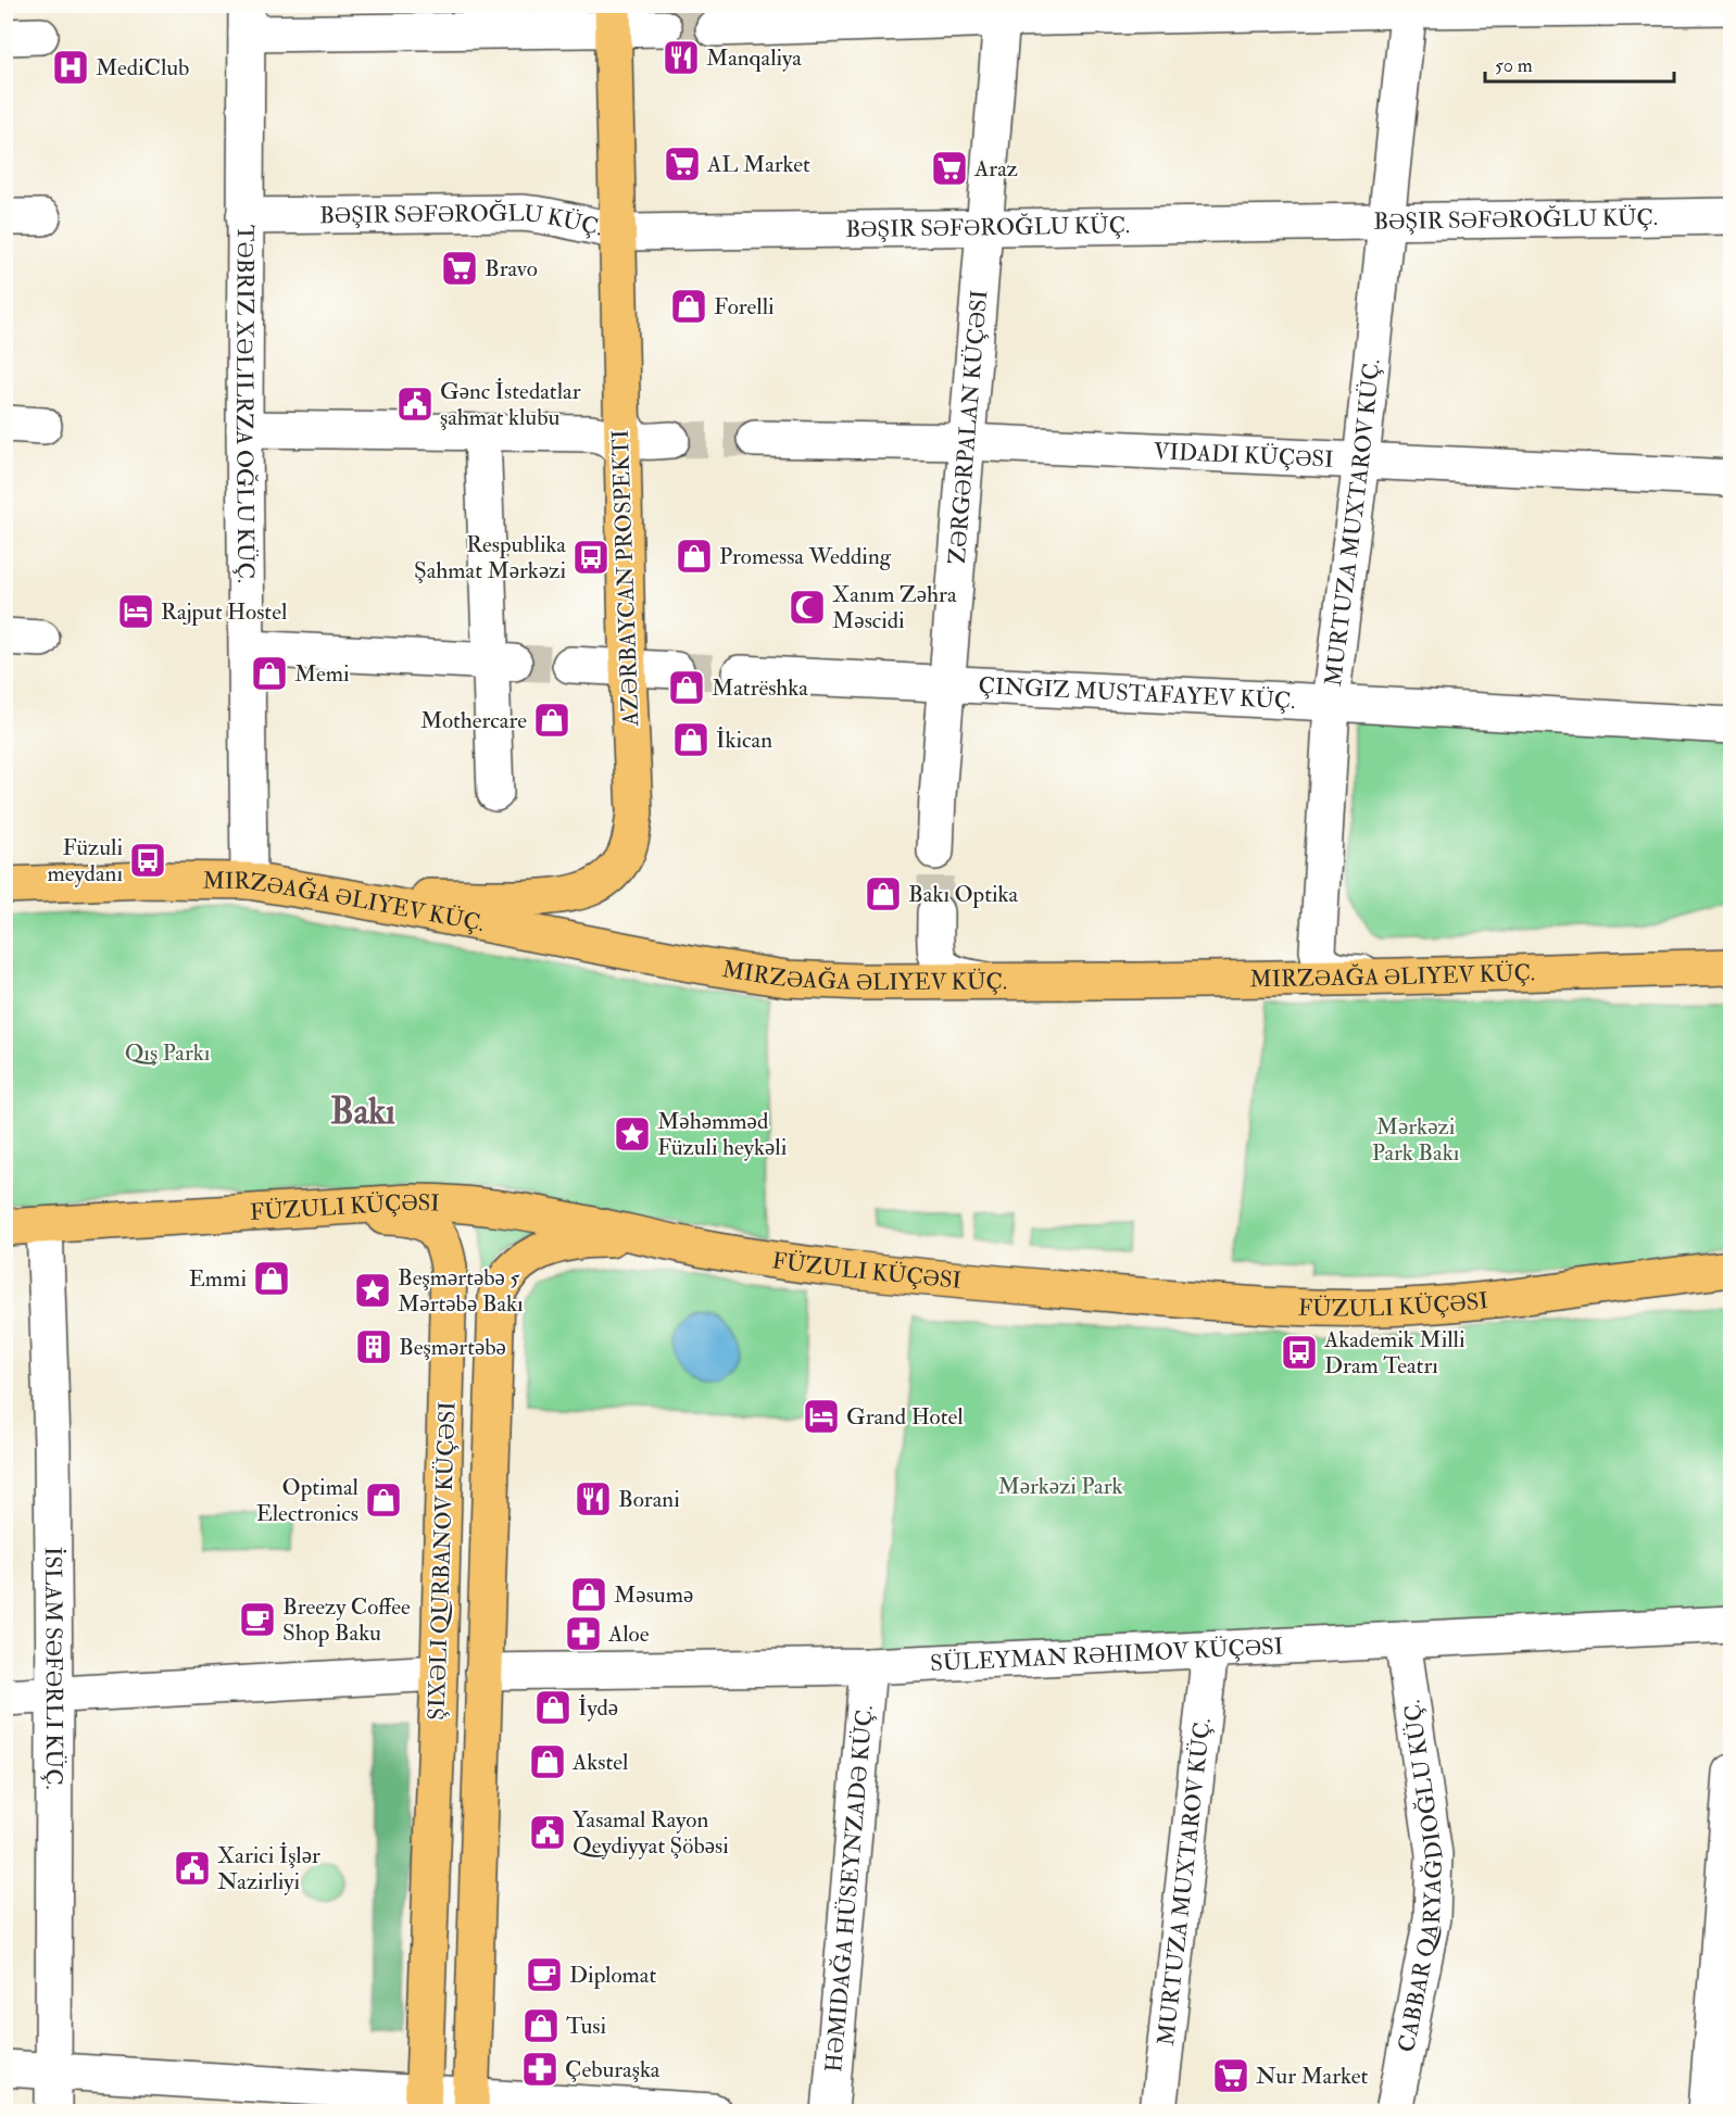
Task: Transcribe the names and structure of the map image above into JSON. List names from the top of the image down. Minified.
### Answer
{"streets":{"main road":["AZƏRBAYCAN PROSPEKTI","MIRZƏAĞA ƏLIYEV KÜÇ.","FÜZULI KÜÇƏSI"],"street":["BƏŞIR SƏFƏROĞLU KÜÇ.","TƏBRIZ XƏLILRZA OĞLU KÜÇ.","ZƏRGƏRPALAN KÜÇƏSI","VIDADI KÜÇƏSI","MURTUZA MUXTAROV KÜÇ.","ÇINGIZ MUSTAFAYEV KÜÇ.","SÜLEYMAN RƏHIMOV KÜÇƏSI","İSLAM SƏFƏRLI KÜÇ.","HƏMIDAĞA HÜSEYNZADƏ KÜÇ."]},"crossings":[["BƏŞIR SƏFƏROĞLU KÜÇ.","TƏBRIZ XƏLILRZA OĞLU KÜÇ."],["BƏŞIR SƏFƏROĞLU KÜÇ.","ZƏRGƏRPALAN KÜÇƏSI"],["BƏŞIR SƏFƏROĞLU KÜÇ.","MURTUZA MUXTAROV KÜÇ."],["BƏŞIR SƏFƏROĞLU KÜÇ.","AZƏRBAYCAN PROSPEKTI"],["TƏBRIZ XƏLILRZA OĞLU KÜÇ.","MIRZƏAĞA ƏLIYEV KÜÇ."],["ZƏRGƏRPALAN KÜÇƏSI","VIDADI KÜÇƏSI"],["ZƏRGƏRPALAN KÜÇƏSI","ÇINGIZ MUSTAFAYEV KÜÇ."],["VIDADI KÜÇƏSI","MURTUZA MUXTAROV KÜÇ."],["MURTUZA MUXTAROV KÜÇ.","ÇINGIZ MUSTAFAYEV KÜÇ."],["MURTUZA MUXTAROV KÜÇ.","MIRZƏAĞA ƏLIYEV KÜÇ."],["MURTUZA MUXTAROV KÜÇ.","SÜLEYMAN RƏHIMOV KÜÇƏSI"],["AZƏRBAYCAN PROSPEKTI","MIRZƏAĞA ƏLIYEV KÜÇ."],["FÜZULI KÜÇƏSI","İSLAM SƏFƏRLI KÜÇ."],["SÜLEYMAN RƏHIMOV KÜÇƏSI","HƏMIDAĞA HÜSEYNZADƏ KÜÇ."]],"districts":["Bakı"],"parks":["Qış Parkı","Mərkəzi Park Bakı","Mərkəzi Park"],"places":{"restaurant":["Manqaliya","Borani"],"hospital":["MediClub"],"supermarket":["AL Market","Araz","Bravo","Nur Market"],"shop":["Forelli","Promessa Wedding","Memi","Matrëshka","Mothercare","İkican","Bakı Optika","Emmi","Optimal Electronics","Məsumə","İydə","Akstel","Tusi"],"public building":["Gənc İstedatlar şahmat klubu","Yasamal Rayon Qeydiyyat Şöbəsi","Xarici İşlər Nazirliyi"],"bus stop":["Respublika Şahmat Mərkəzi","Füzuli meydanı","Akademik Milli Dram Teatrı"],"mosque":["Xanım Zəhra Məscidi"],"hotel":["Rajput Hostel","Grand Hotel"],"place":["Məhəmməd Füzuli heykəli","Beşmərtəbə 5 Mərtəbə Bakı"],"building":["Beşmərtəbə"],"cafe":["Breezy Coffee Shop Baku","Diplomat"],"pharmacy":["Aloe","Çeburaşka"]},"scale_bar":"50 m"}
